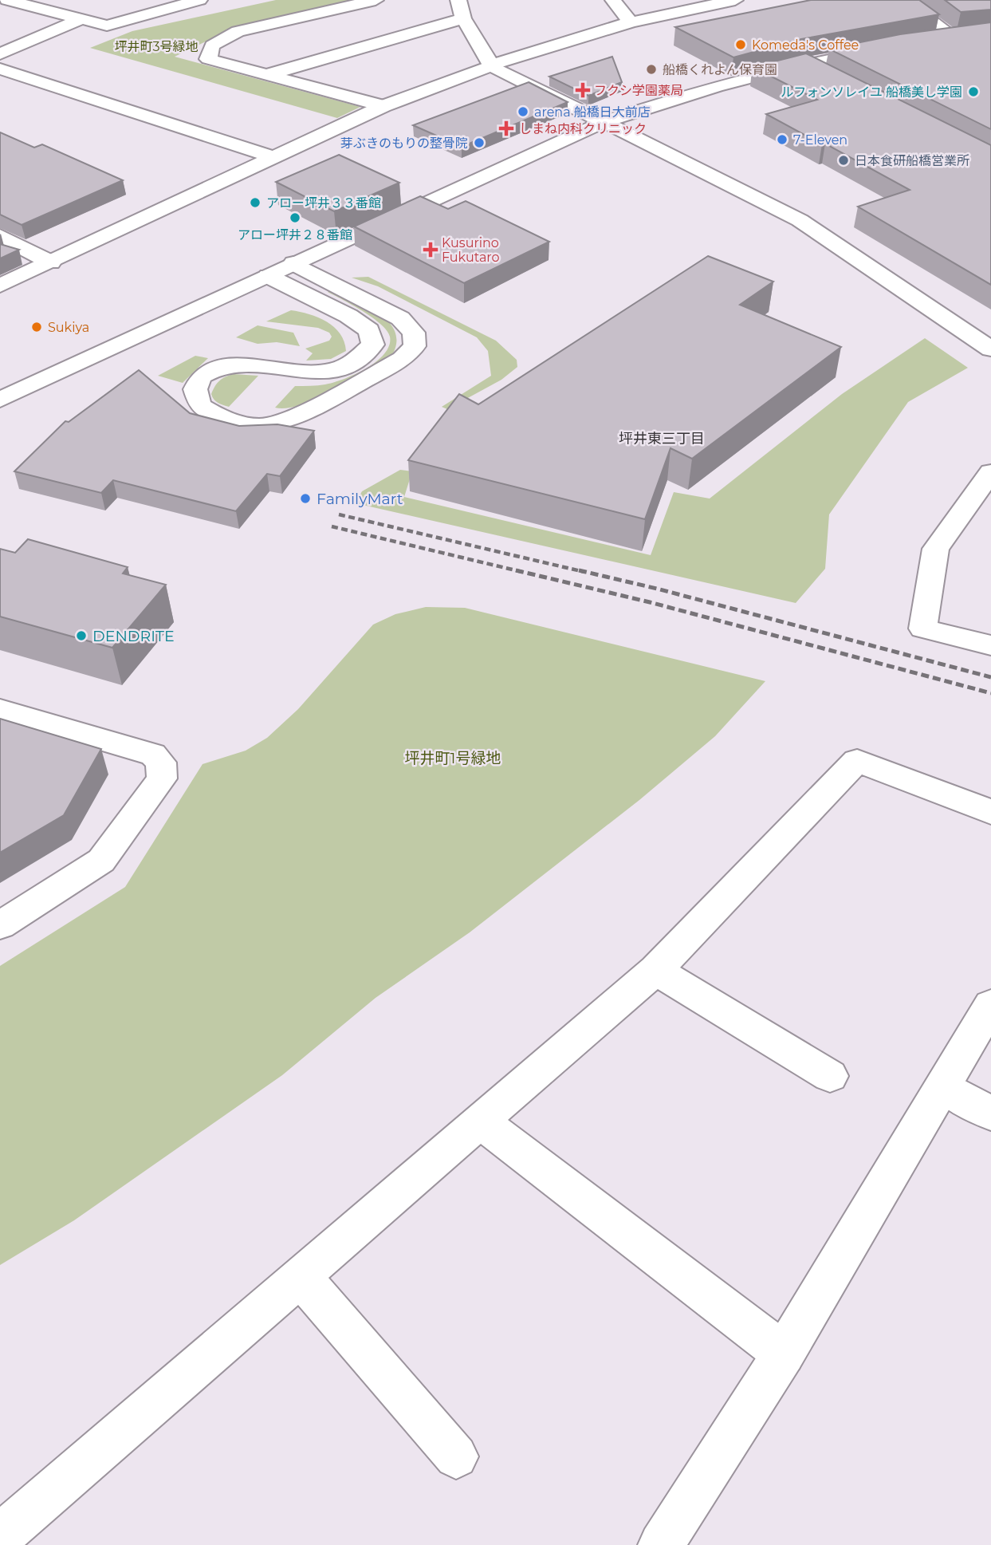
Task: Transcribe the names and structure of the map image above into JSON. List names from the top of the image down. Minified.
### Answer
{"districts":["坪井東三丁目"],"parks":["坪井町3号緑地","坪井町1号緑地"],"places":{"other":["Komeda's Coffee","船橋くれよん保育園","ルフォンソレイユ 船橋美し学園","arena 船橋日大前店","7-Eleven","芽ぶきのもりの整骨院","日本食研船橋営業所","アロー坪井３３番館","アロー坪井２８番館","Sukiya","FamilyMart","DENDRITE"],"health":["フクシ学園薬局","しまね内科クリニック","Kusurino Fukutaro"]}}
